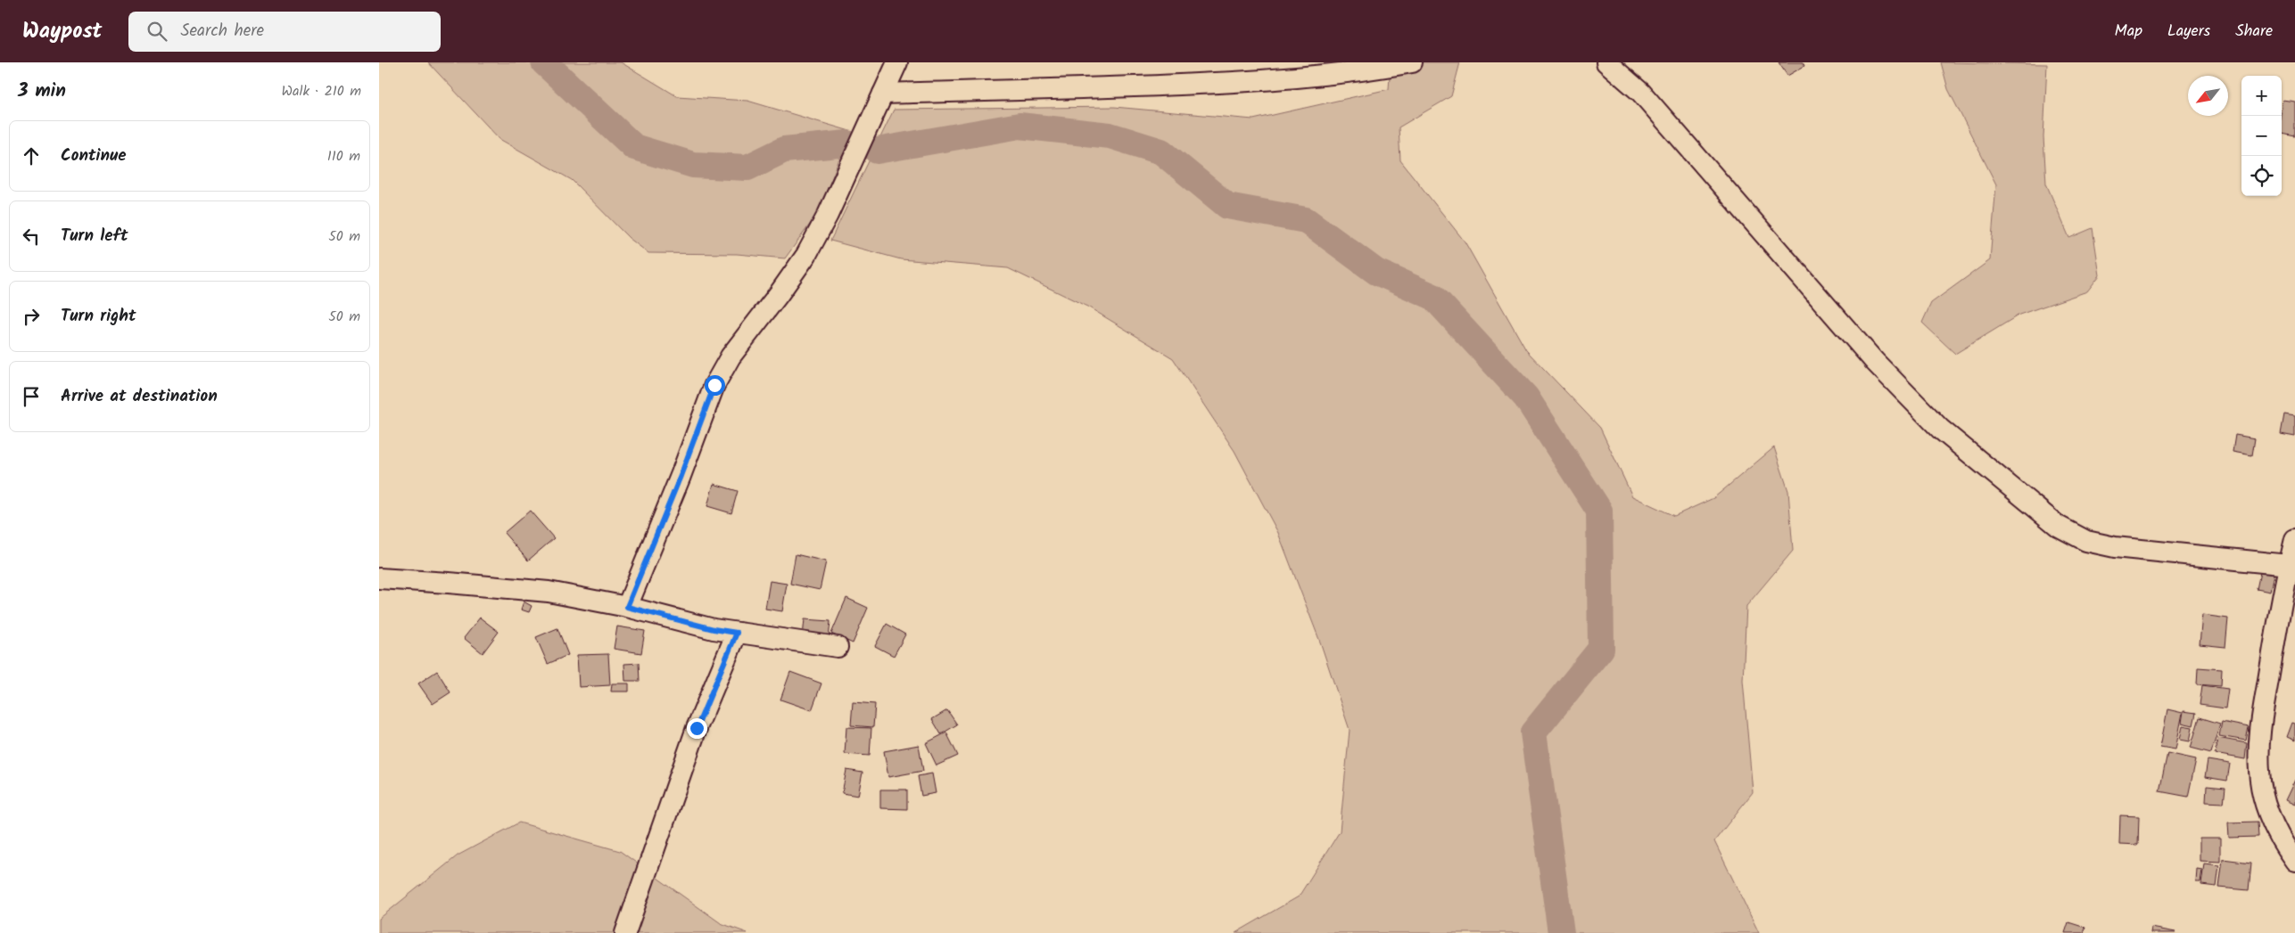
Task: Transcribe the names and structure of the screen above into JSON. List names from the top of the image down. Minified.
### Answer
{"north":"bottom left","page":{"header":"Waypost","search":"Search here","nav":["Map","Layers","Share"],"heading":["3 min","Walk · 210 m"],"map_buttons":["+","−"],"list":[["Continue","110 m"],["Turn left","50 m"],["Turn right","50 m"],"Arrive at destination"]}}
